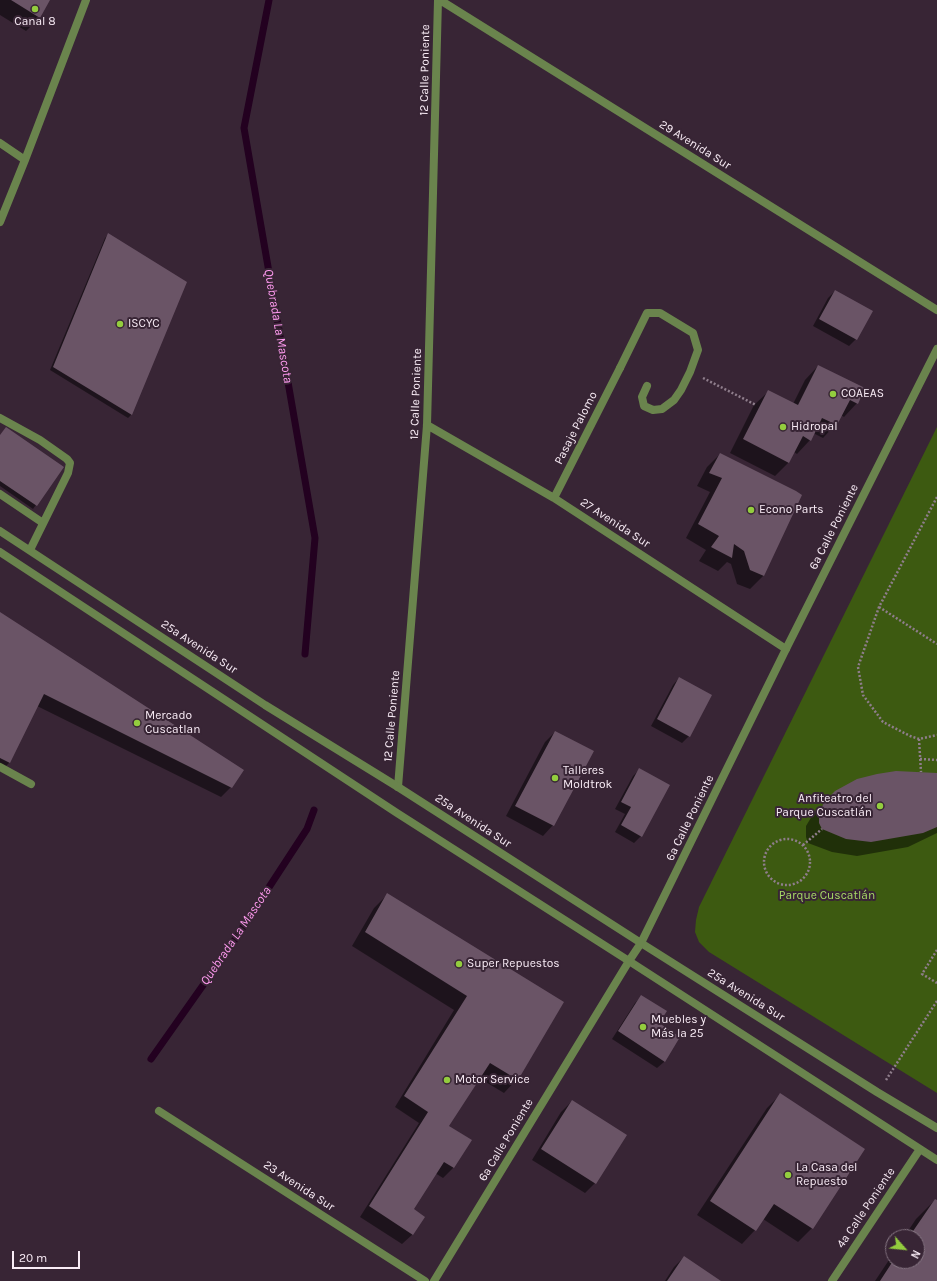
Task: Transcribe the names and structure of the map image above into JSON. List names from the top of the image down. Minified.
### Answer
{"streets":{"street":["12 Calle Poniente","29 Avenida Sur","Pasaje Palomo","27 Avenida Sur","6a Calle Poniente","25a Avenida Sur","23 Avenida Sur","4a Calle Poniente"]},"crossings":[["12 Calle Poniente","29 Avenida Sur"],["12 Calle Poniente","27 Avenida Sur"],["12 Calle Poniente","25a Avenida Sur"],["Pasaje Palomo","27 Avenida Sur"],["27 Avenida Sur","6a Calle Poniente"],["6a Calle Poniente","25a Avenida Sur"]],"water":["Quebrada La Mascota"],"parks":["Parque Cuscatlán"],"places":["Canal 8","ISCYC","COAEAS","Hidropal","Econo Parts","Mercado Cuscatlan","Talleres Moldtrok","Anfiteatro del Parque Cuscatlán","Super Repuestos","Muebles y Más la 25","Motor Service","La Casa del Repuesto"],"scale_bar":"20 m","north":"bottom right"}
